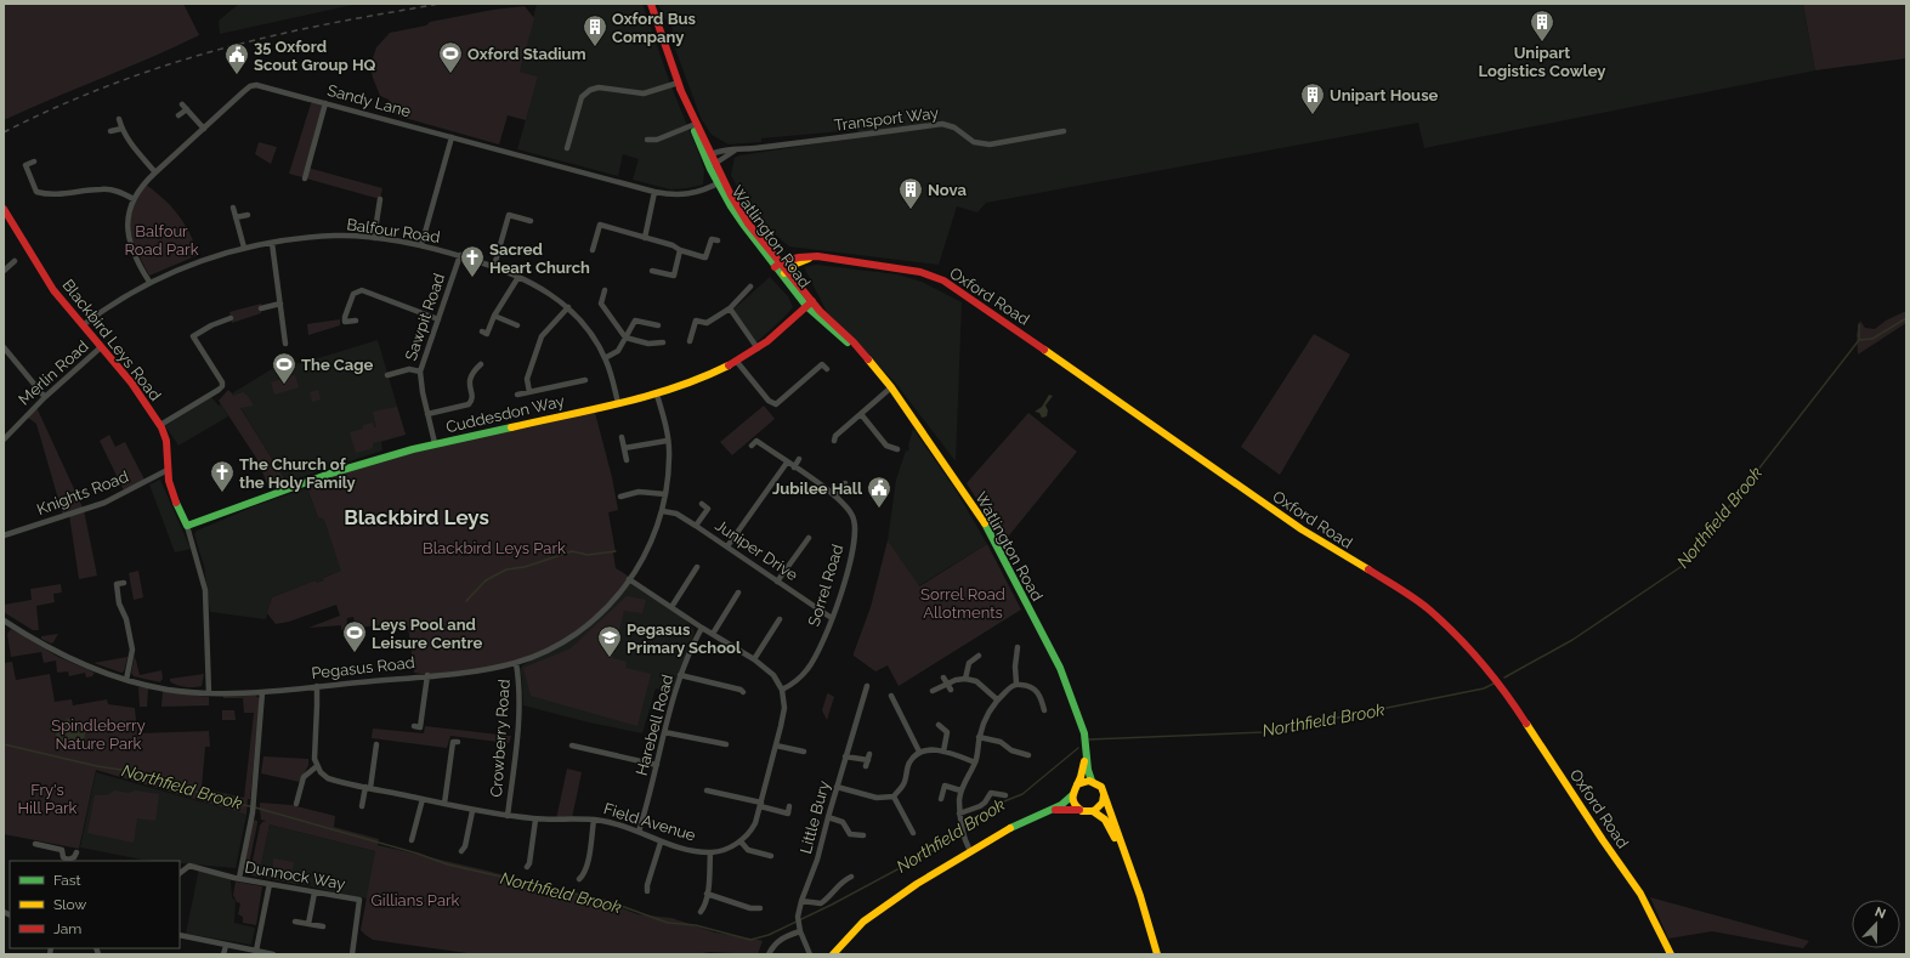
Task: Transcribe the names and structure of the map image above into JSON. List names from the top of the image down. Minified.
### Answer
{"streets":{"street":["Sandy Lane","Transport Way","Balfour Road","Watlington Road","Oxford Road","Sawpit Road","Blackbird Leys Road","Merlin Road","Cuddesdon Way","Knights Road","Juniper Drive","Sorrel Road","Pegasus Road","Harebell Road","Crowberry Road","Little Bury","Field Avenue","Dunnock Way"]},"crossings":[["Sandy Lane","Balfour Road"],["Sandy Lane","Watlington Road"],["Transport Way","Watlington Road"],["Balfour Road","Sawpit Road"],["Balfour Road","Blackbird Leys Road"],["Balfour Road","Cuddesdon Way"],["Watlington Road","Oxford Road"],["Watlington Road","Cuddesdon Way"],["Sawpit Road","Cuddesdon Way"],["Blackbird Leys Road","Merlin Road"],["Blackbird Leys Road","Cuddesdon Way"],["Blackbird Leys Road","Knights Road"],["Blackbird Leys Road","Pegasus Road"],["Cuddesdon Way","Pegasus Road"],["Juniper Drive","Sorrel Road"],["Juniper Drive","Pegasus Road"],["Pegasus Road","Crowberry Road"],["Harebell Road","Field Avenue"],["Crowberry Road","Field Avenue"]],"districts":["Blackbird Leys"],"water":["Northfield Brook"],"parks":["Balfour Road Park","Blackbird Leys Park","Sorrel Road Allotments","Spindleberry Nature Park","Fry's Hill Park","Gillians Park"],"places":{"building":["Unipart Logistics Cowley","Oxford Bus Company","Unipart House","Nova"],"sports":["Oxford Stadium","The Cage","Leys Pool and Leisure Centre"],"public building":["35 Oxford Scout Group HQ","Jubilee Hall"],"church":["Sacred Heart Church","The Church of the Holy Family"],"school or university":["Pegasus Primary School"]},"legend":["Fast","Slow","Jam"],"north":"top"}
